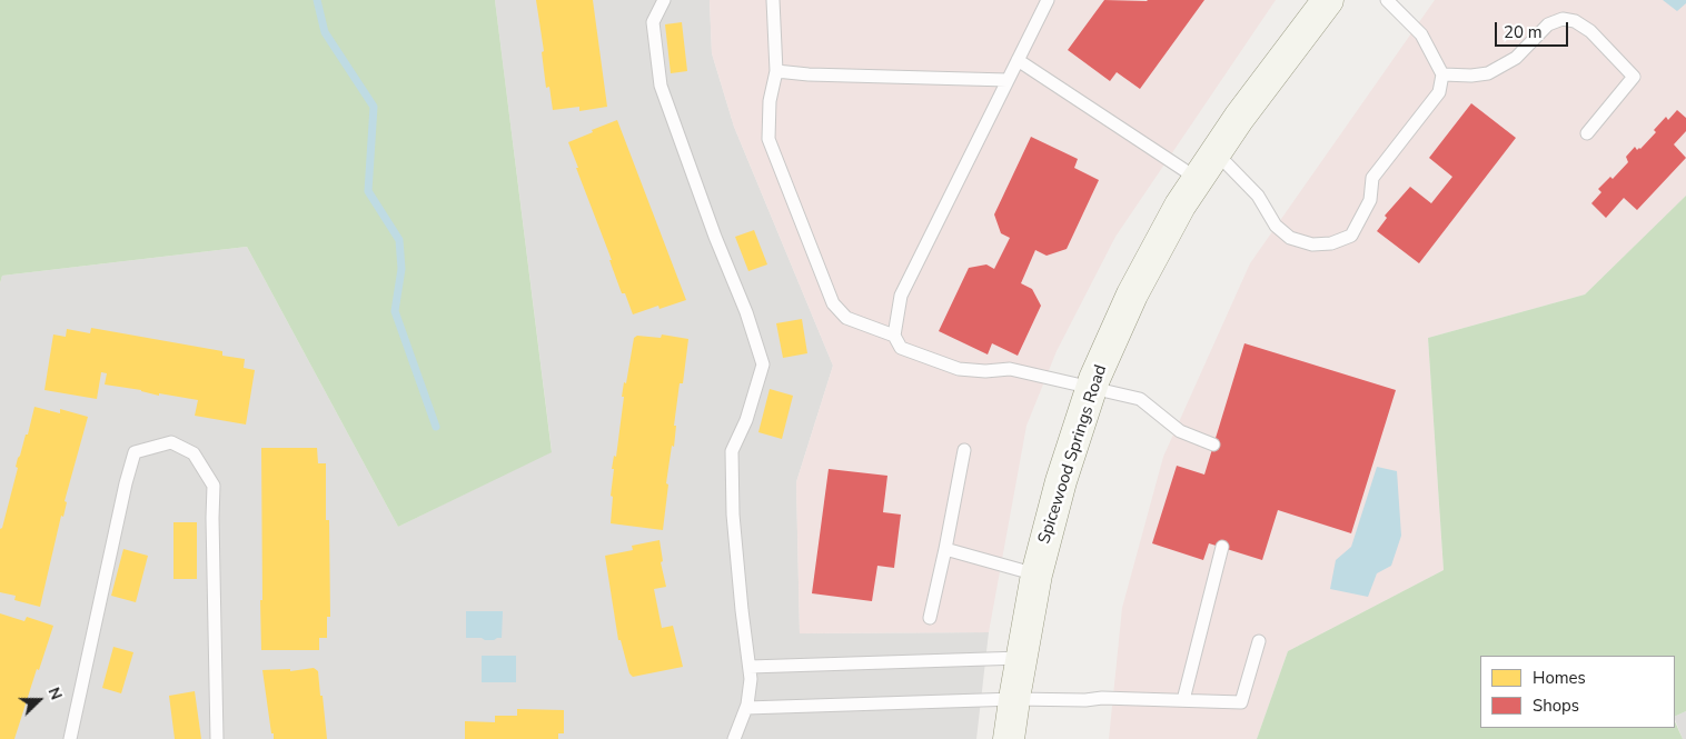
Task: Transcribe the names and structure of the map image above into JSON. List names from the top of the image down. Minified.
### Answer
{"streets":{"main road":["Spicewood Springs Road"]},"legend":["Homes","Shops"],"scale_bar":"20 m","north":"right"}
